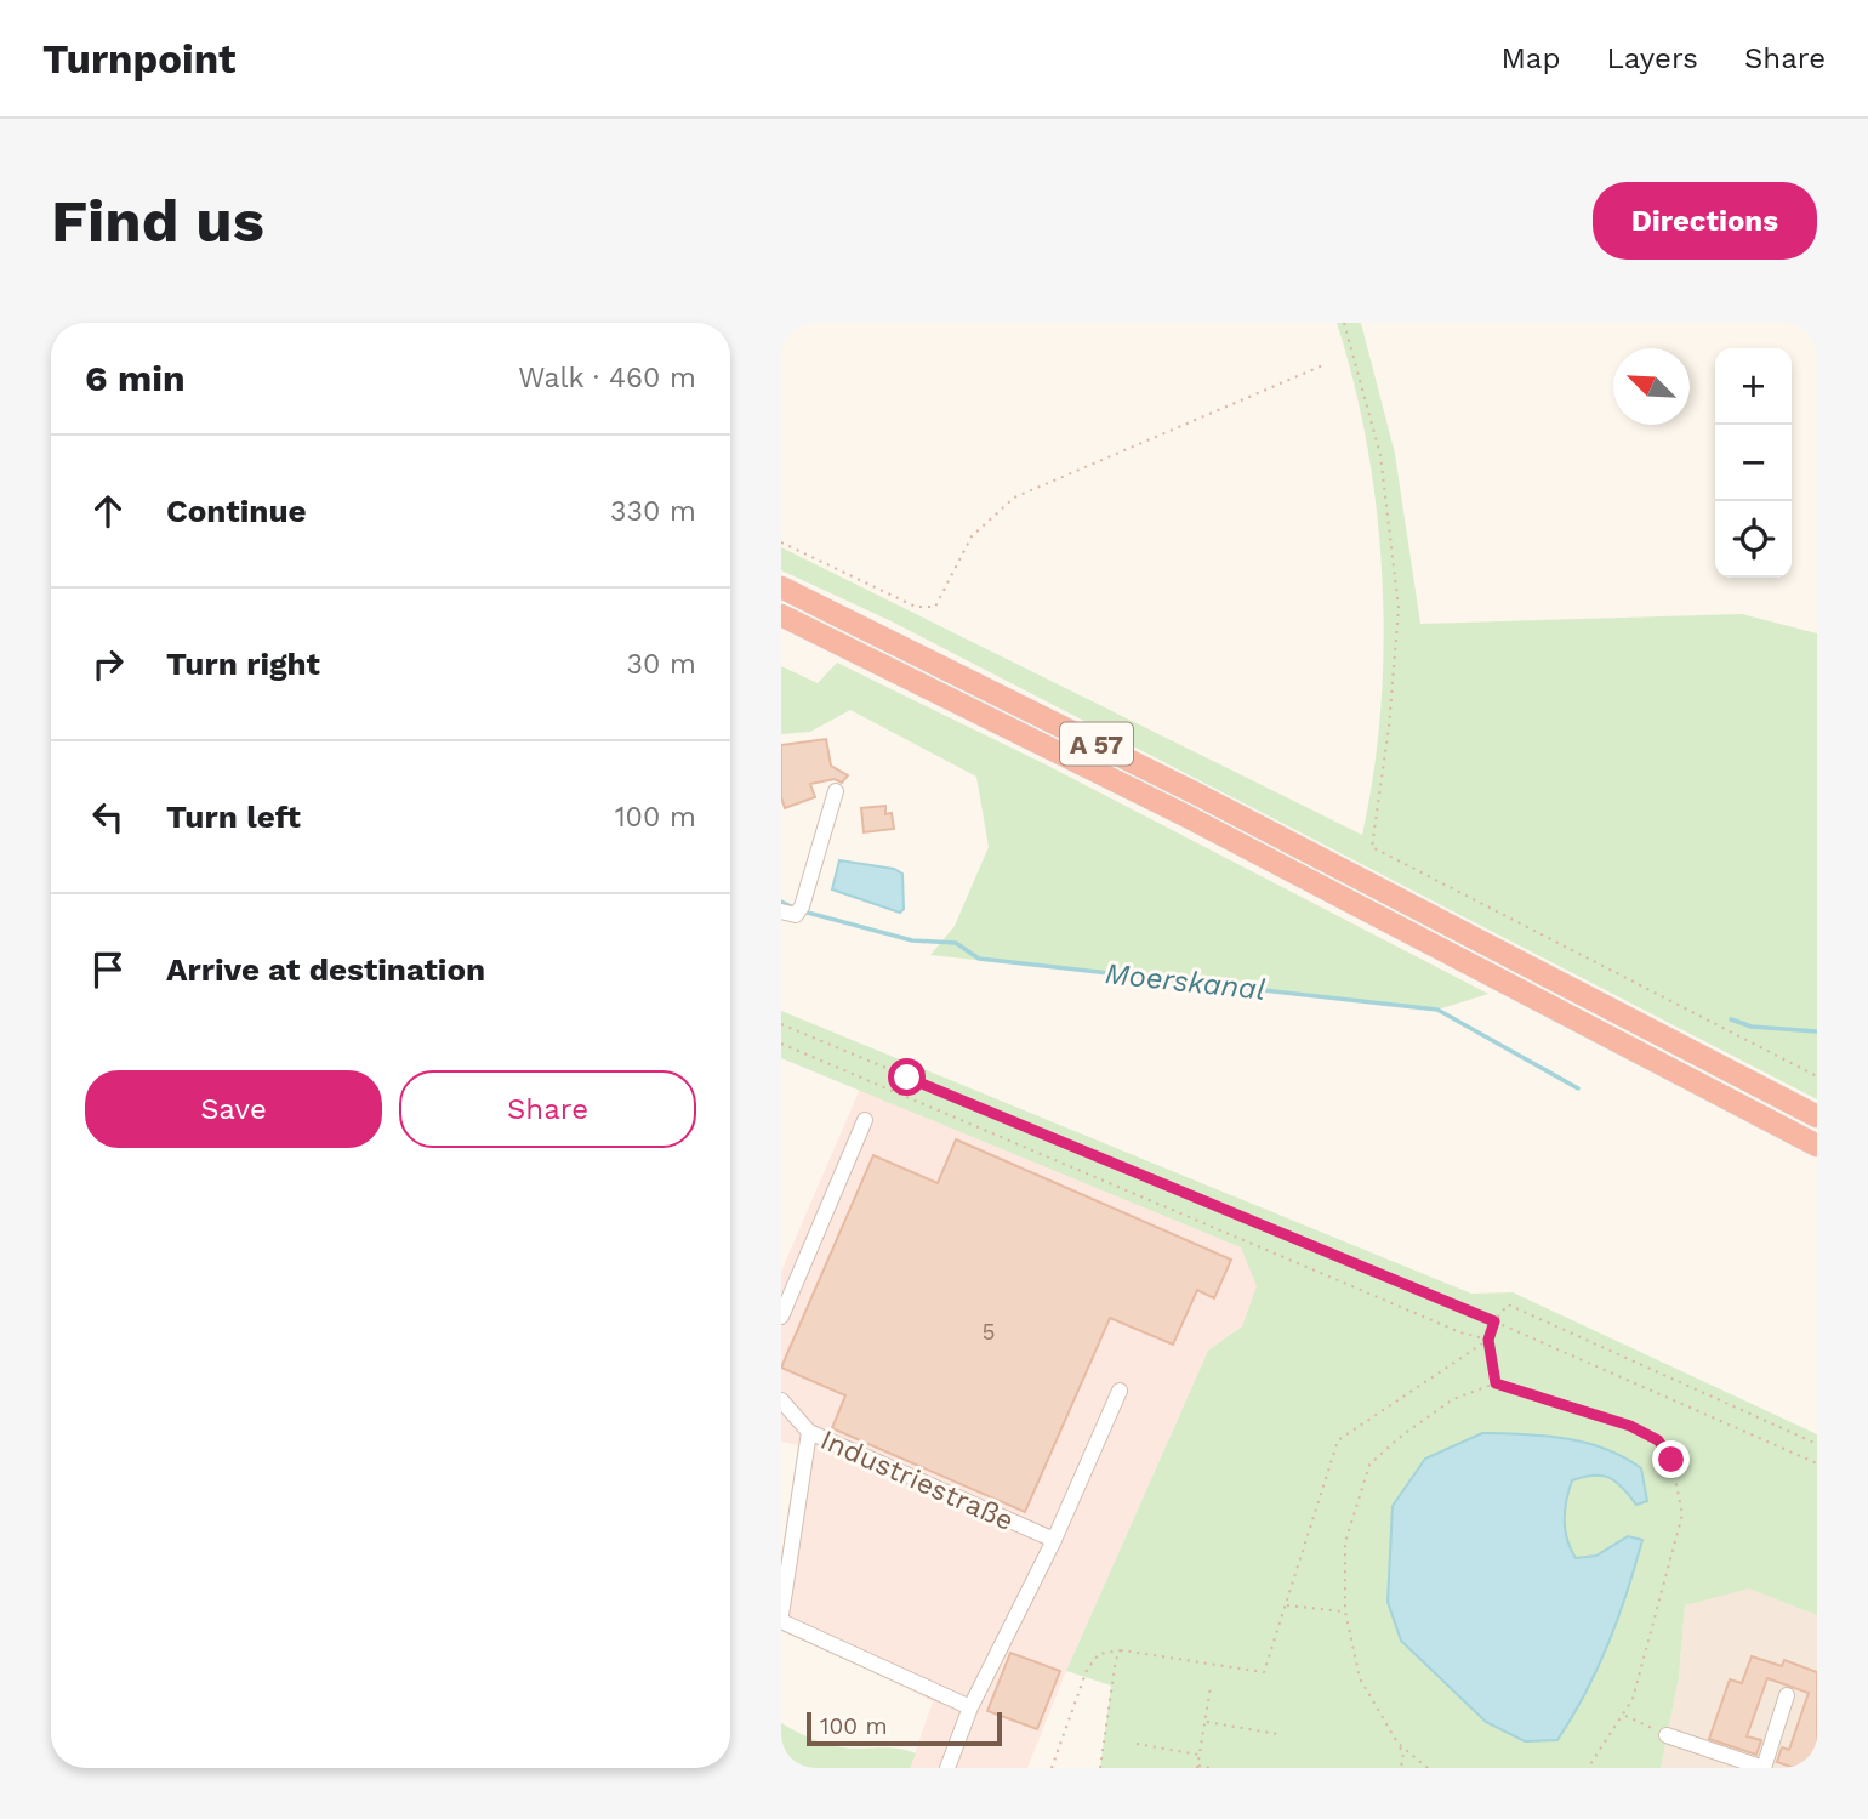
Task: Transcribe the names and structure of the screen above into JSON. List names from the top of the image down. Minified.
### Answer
{"streets":{"highway":["A 57"],"street":["Industriestraße"]},"water":["Moerskanal"],"house_numbers":["5"],"scale_bar":"100 m","north":"top left","page":{"header":"Turnpoint","nav":["Map","Layers","Share"],"buttons":["Directions",["Save","Share"]],"title":"Find us","heading":["6 min","Walk · 460 m"],"map_buttons":["+","−"],"list":[["Continue","330 m"],["Turn right","30 m"],["Turn left","100 m"],"Arrive at destination"],"scale":"100 m"}}
